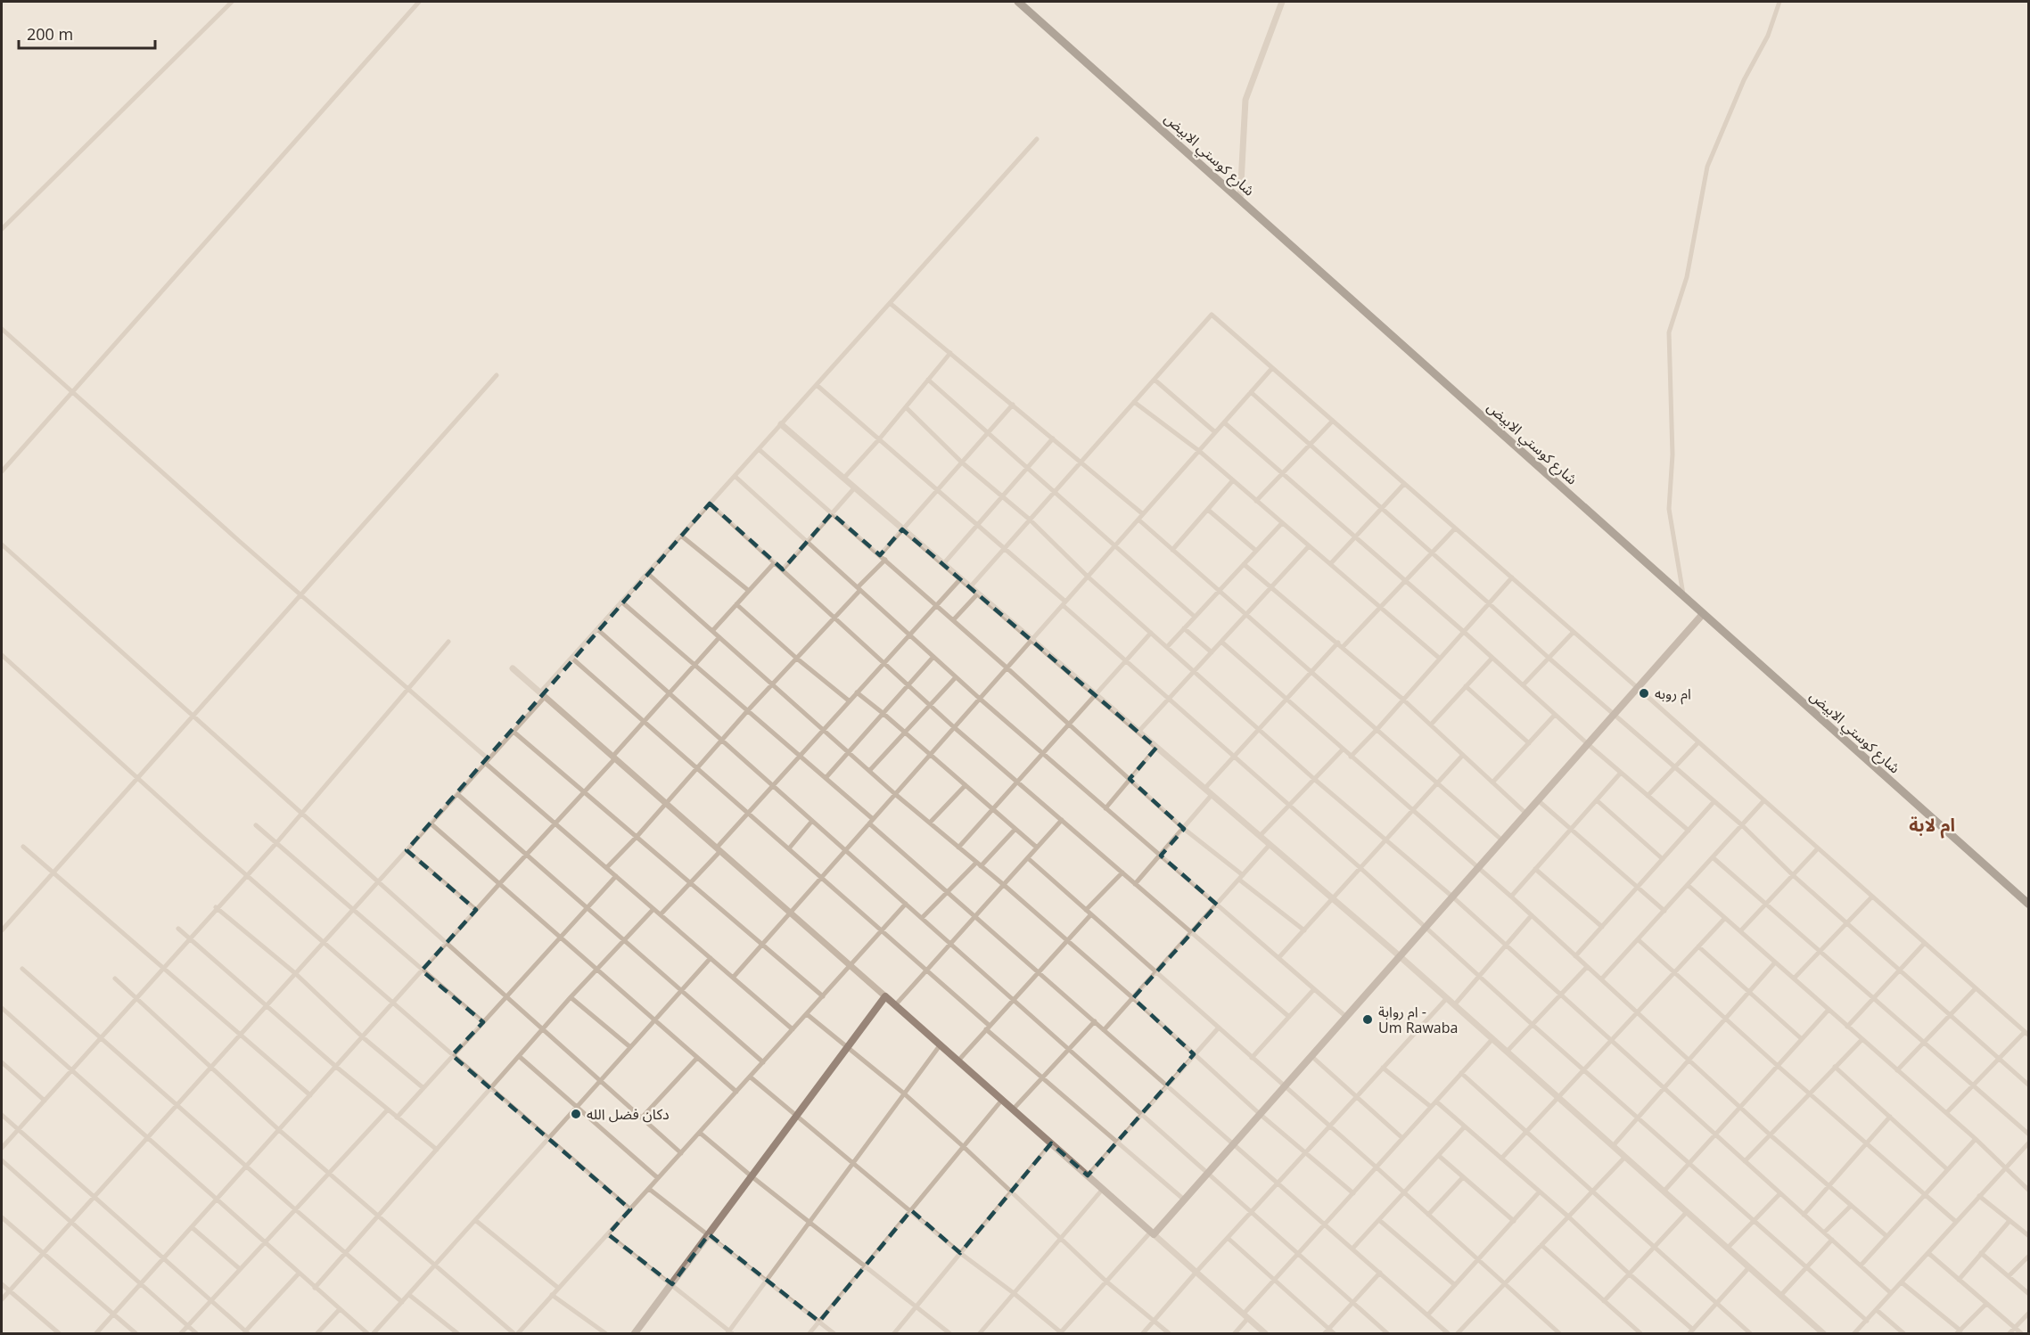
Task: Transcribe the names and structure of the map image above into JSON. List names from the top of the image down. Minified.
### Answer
{"streets":{"highway":["شارع كوستي الابيض"]},"districts":["ام لابة"],"places":["ام روبه","ام روابة - Um Rawaba","دكان فضل الله"],"scale_bar":"200 m"}
